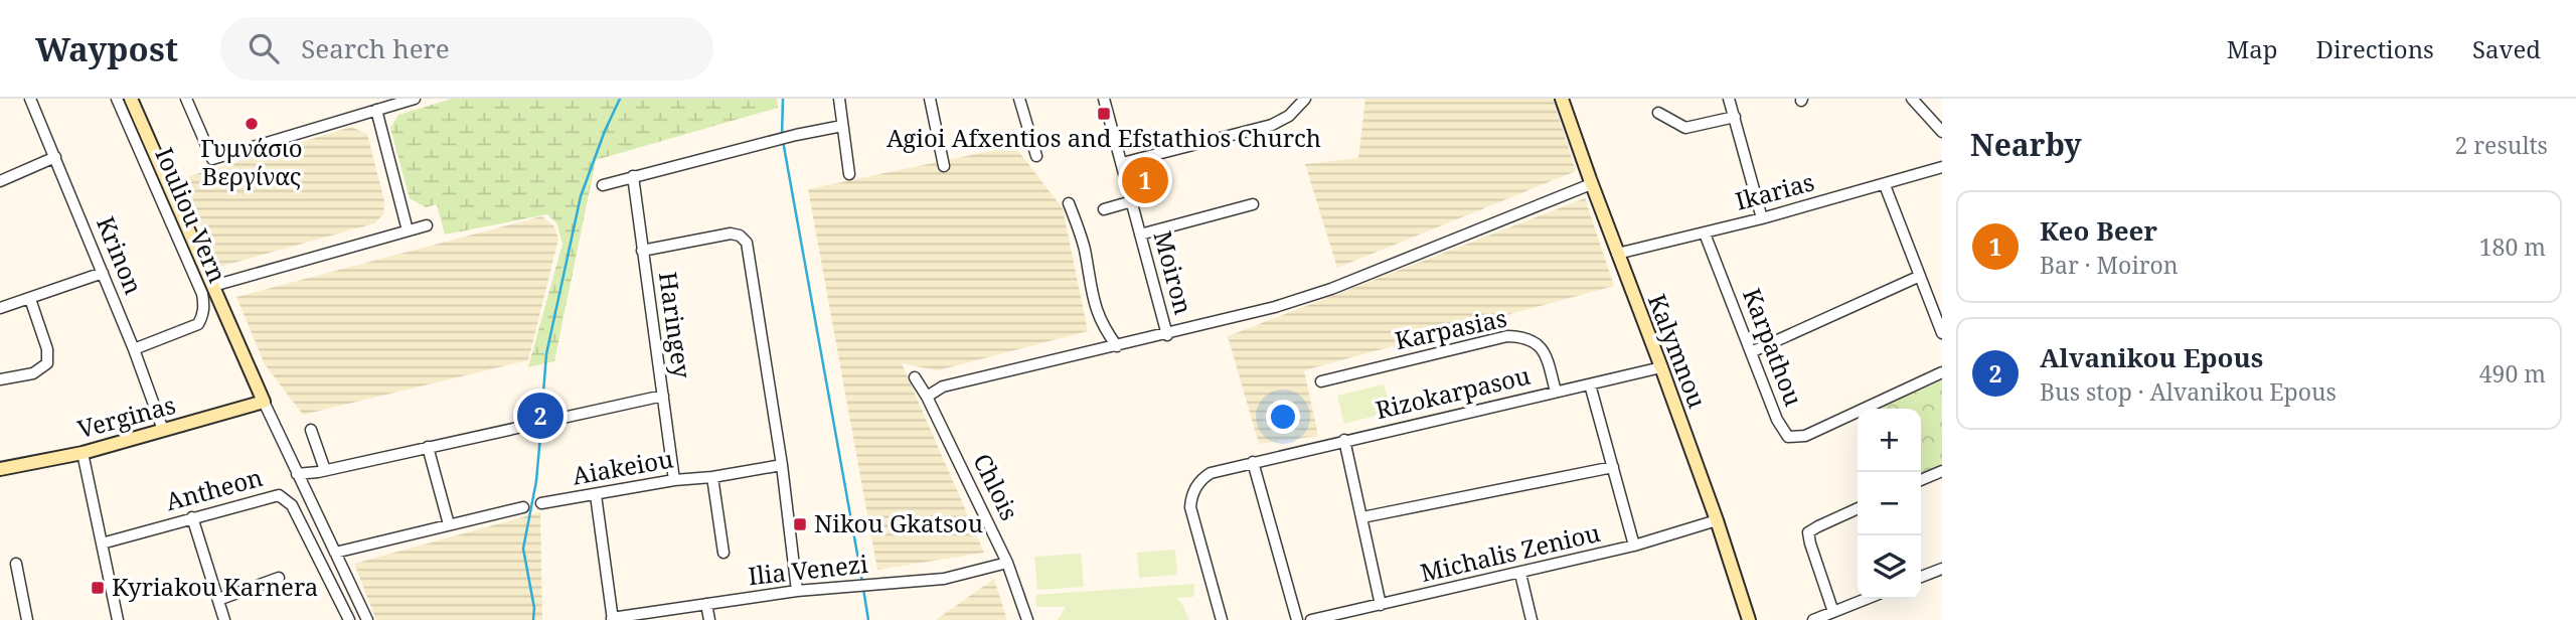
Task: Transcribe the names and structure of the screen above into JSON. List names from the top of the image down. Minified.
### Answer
{"streets":{"street":["Ikarias","Iouliou Vern","Krinon","Moiron","Haringey","Karpasias","Karpathou","Kalymnou","Rizokarpasou","Verginas","Aiakeiou","Chlois","Antheon","Michalis Zeniou","Ilia Venezi"]},"crossings":[["Ikarias","Karpathou"],["Ikarias","Kalymnou"],["Iouliou Vern","Krinon"],["Krinon","Verginas"],["Haringey","Aiakeiou"],["Karpasias","Rizokarpasou"],["Kalymnou","Rizokarpasou"],["Kalymnou","Michalis Zeniou"],["Chlois","Ilia Venezi"]],"places":{"transit":["Agioi Afxentios and Efstathios Church","Nikou Gkatsou","Kyriakou Karnera"],"other":["Γυμνάσιο Βεργίνας"]},"page":{"header":"Waypost","search":"Search here","nav":["Map","Directions","Saved"],"heading":["Nearby","2 results"],"pins":["1","2"],"list":[{"mark":"1","name":"Keo Beer","note":"Bar · Moiron","value":"180 m"},{"mark":"2","name":"Alvanikou Epous","note":"Bus stop · Alvanikou Epous","value":"490 m"}],"map_buttons":["+","−"]}}
